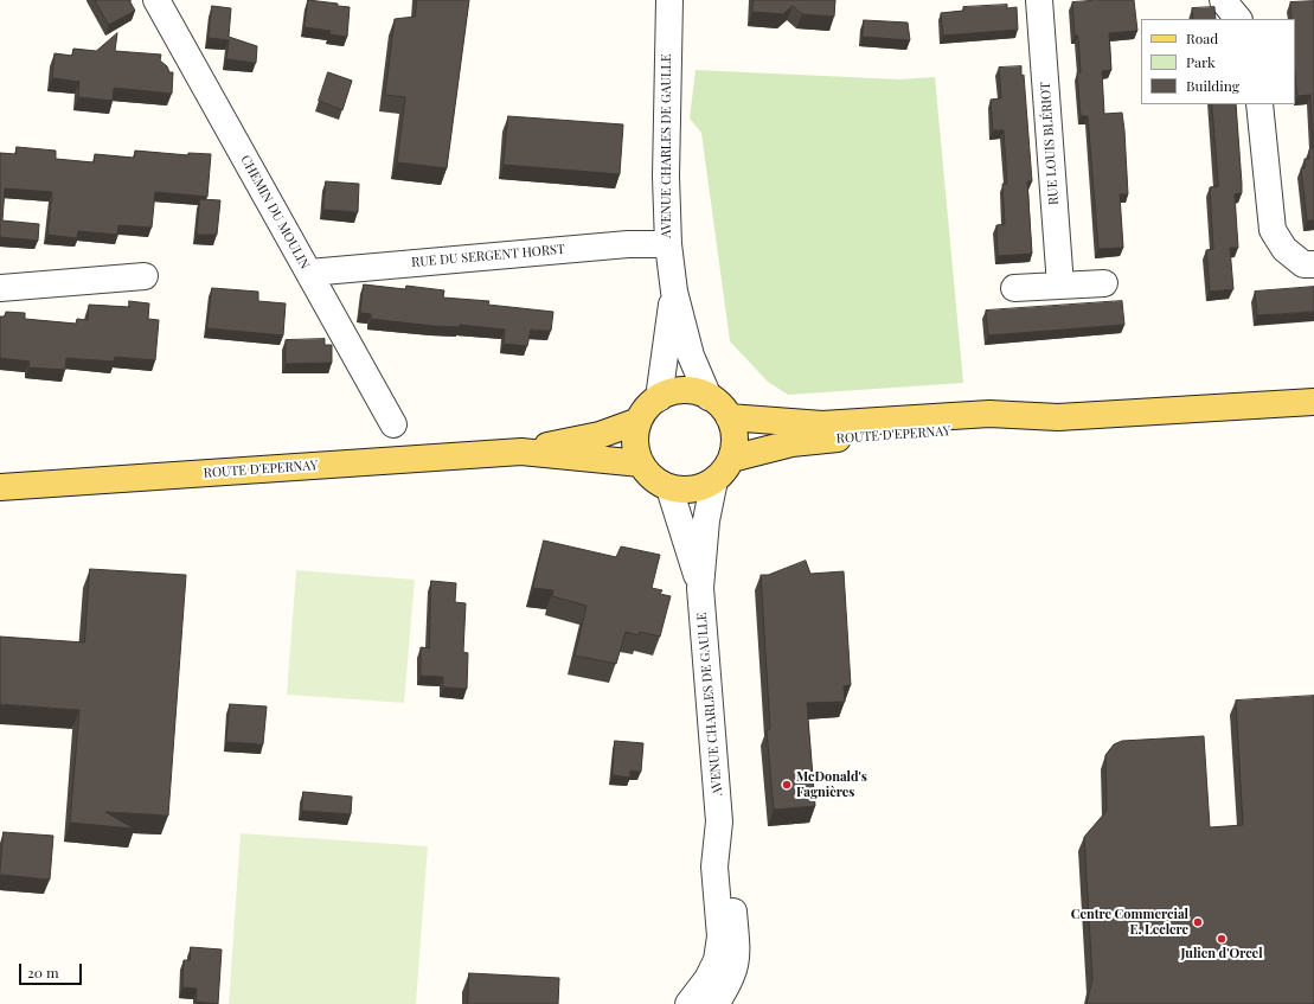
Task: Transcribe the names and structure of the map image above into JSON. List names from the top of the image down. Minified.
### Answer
{"streets":{"main road":["ROUTE D'EPERNAY"],"street":["RUE LOUIS BLÉRIOT","AVENUE CHARLES DE GAULLE","CHEMIN DU MOULIN","RUE DU SERGENT HORST"]},"crossings":[["AVENUE CHARLES DE GAULLE","RUE DU SERGENT HORST"],["AVENUE CHARLES DE GAULLE","ROUTE D'EPERNAY"],["CHEMIN DU MOULIN","RUE DU SERGENT HORST"]],"places":["McDonald's Fagnières","Centre Commercial E. Leclerc","Julien d'Orcel"],"legend":["Road","Park","Building"],"scale_bar":"20 m"}
